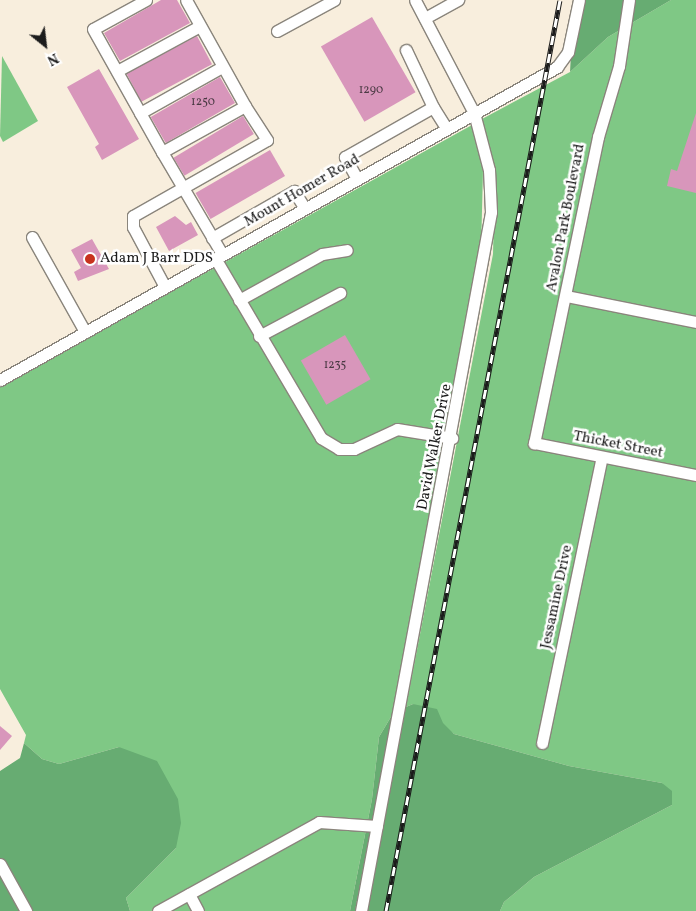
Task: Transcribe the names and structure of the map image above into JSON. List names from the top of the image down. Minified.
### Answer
{"streets":{"street":["Mount Homer Road","Avalon Park Boulevard","Thicket Street","David Walker Drive","Jessamine Drive"]},"crossings":[["Mount Homer Road","David Walker Drive"],["Avalon Park Boulevard","Thicket Street"],["Thicket Street","Jessamine Drive"]],"places":["Adam J Barr DDS"],"house_numbers":["1290","1250","1235"],"north":"bottom right"}
